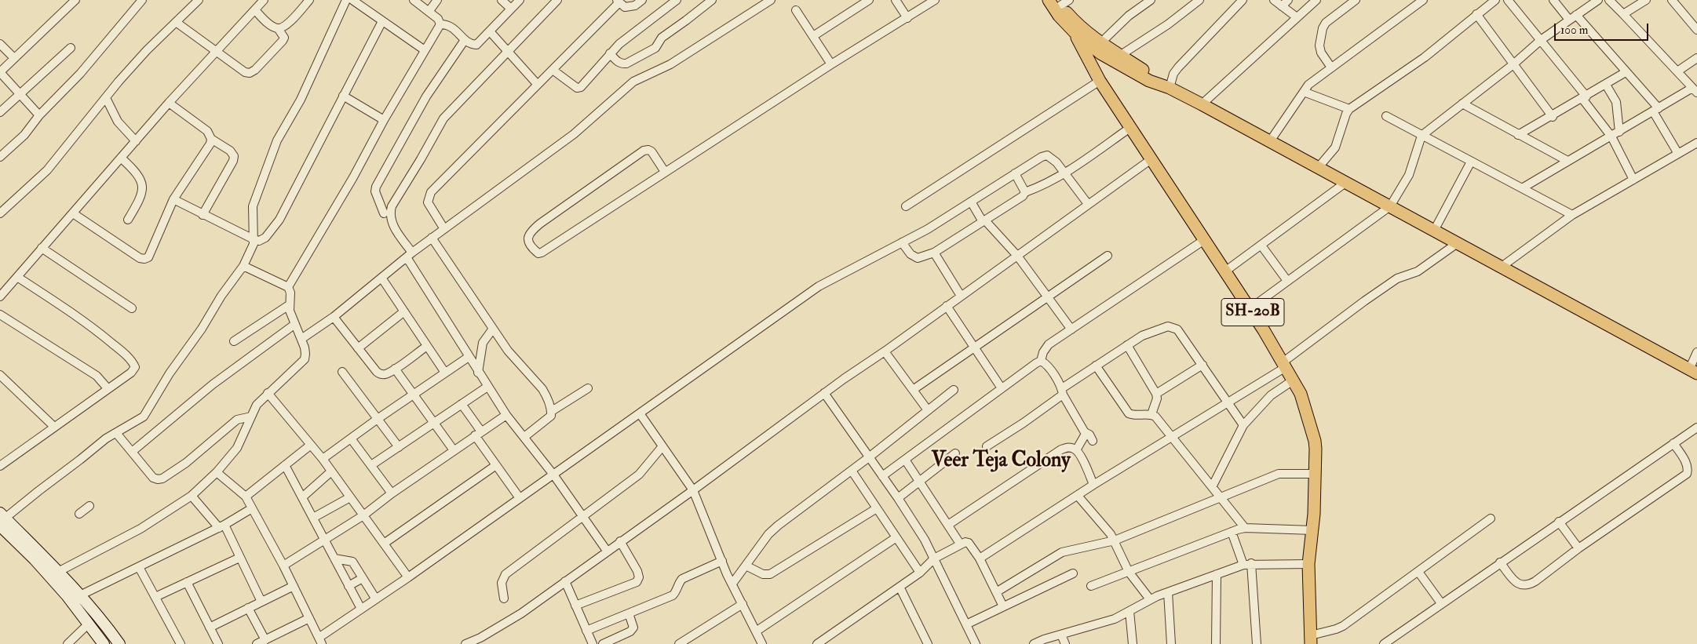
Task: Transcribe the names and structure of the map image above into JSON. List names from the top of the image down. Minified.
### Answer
{"streets":{"main road":["SH-20B"]},"districts":["Veer Teja Colony"],"scale_bar":"100 m"}
